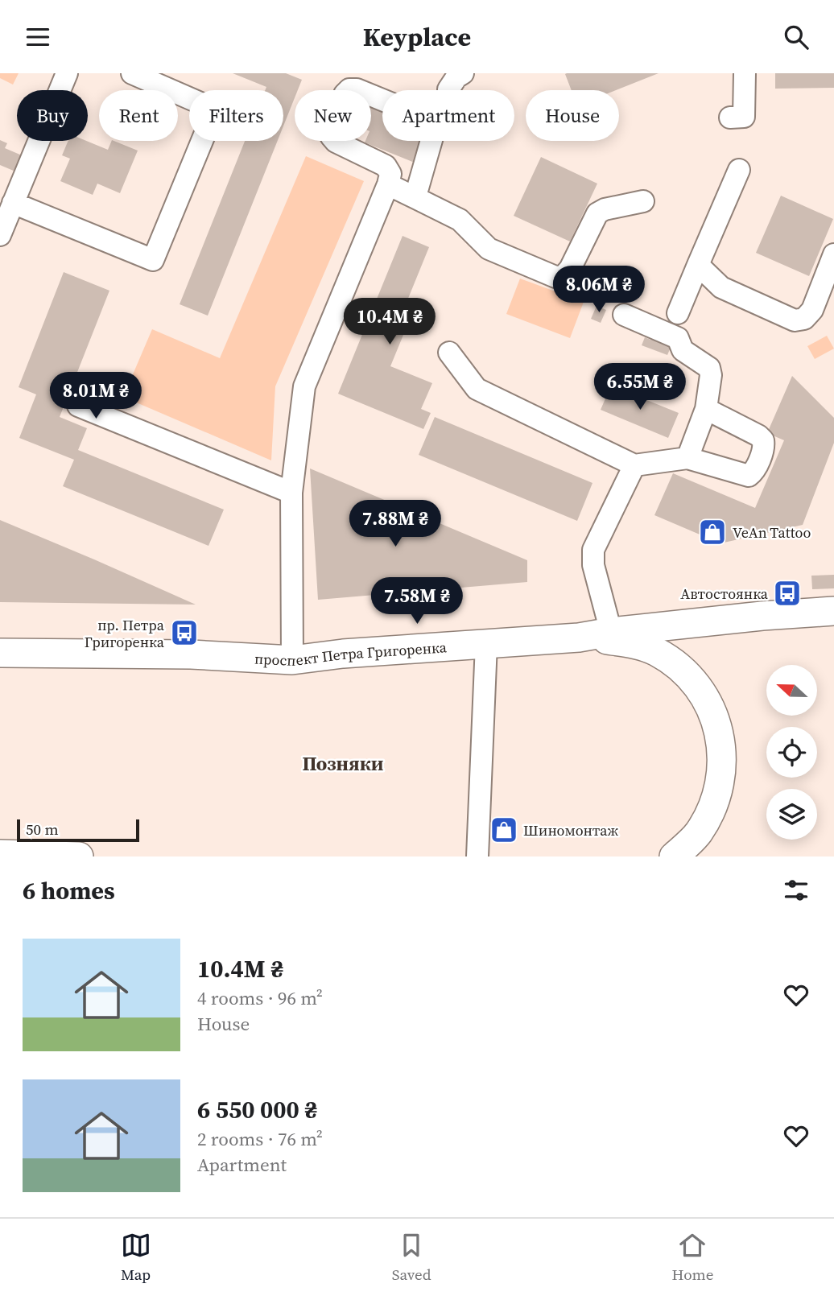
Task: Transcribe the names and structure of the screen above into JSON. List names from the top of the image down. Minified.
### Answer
{"streets":{"main road":["проспект Петра Григоренка"]},"districts":["Позняки"],"places":{"shop":["VeAn Tattoo","Шиномонтаж"],"bus stop":["Автостоянка","пр. Петра Григоренка"]},"scale_bar":"50 m","north":"left","page":{"header":"Keyplace","chip":["Buy","Rent","Filters","New","Apartment","House"],"price":["8.06M ₴","10.4M ₴","6.55M ₴","8.01M ₴","7.88M ₴","7.58M ₴"],"scale":"50 m","heading":"6 homes","list":[{"name":"10.4M ₴","note":"4 rooms · 96 m² · House"},{"name":"6 550 000 ₴","note":"2 rooms · 76 m² · Apartment"}],"tabs":["Map","Saved","Home"]}}
